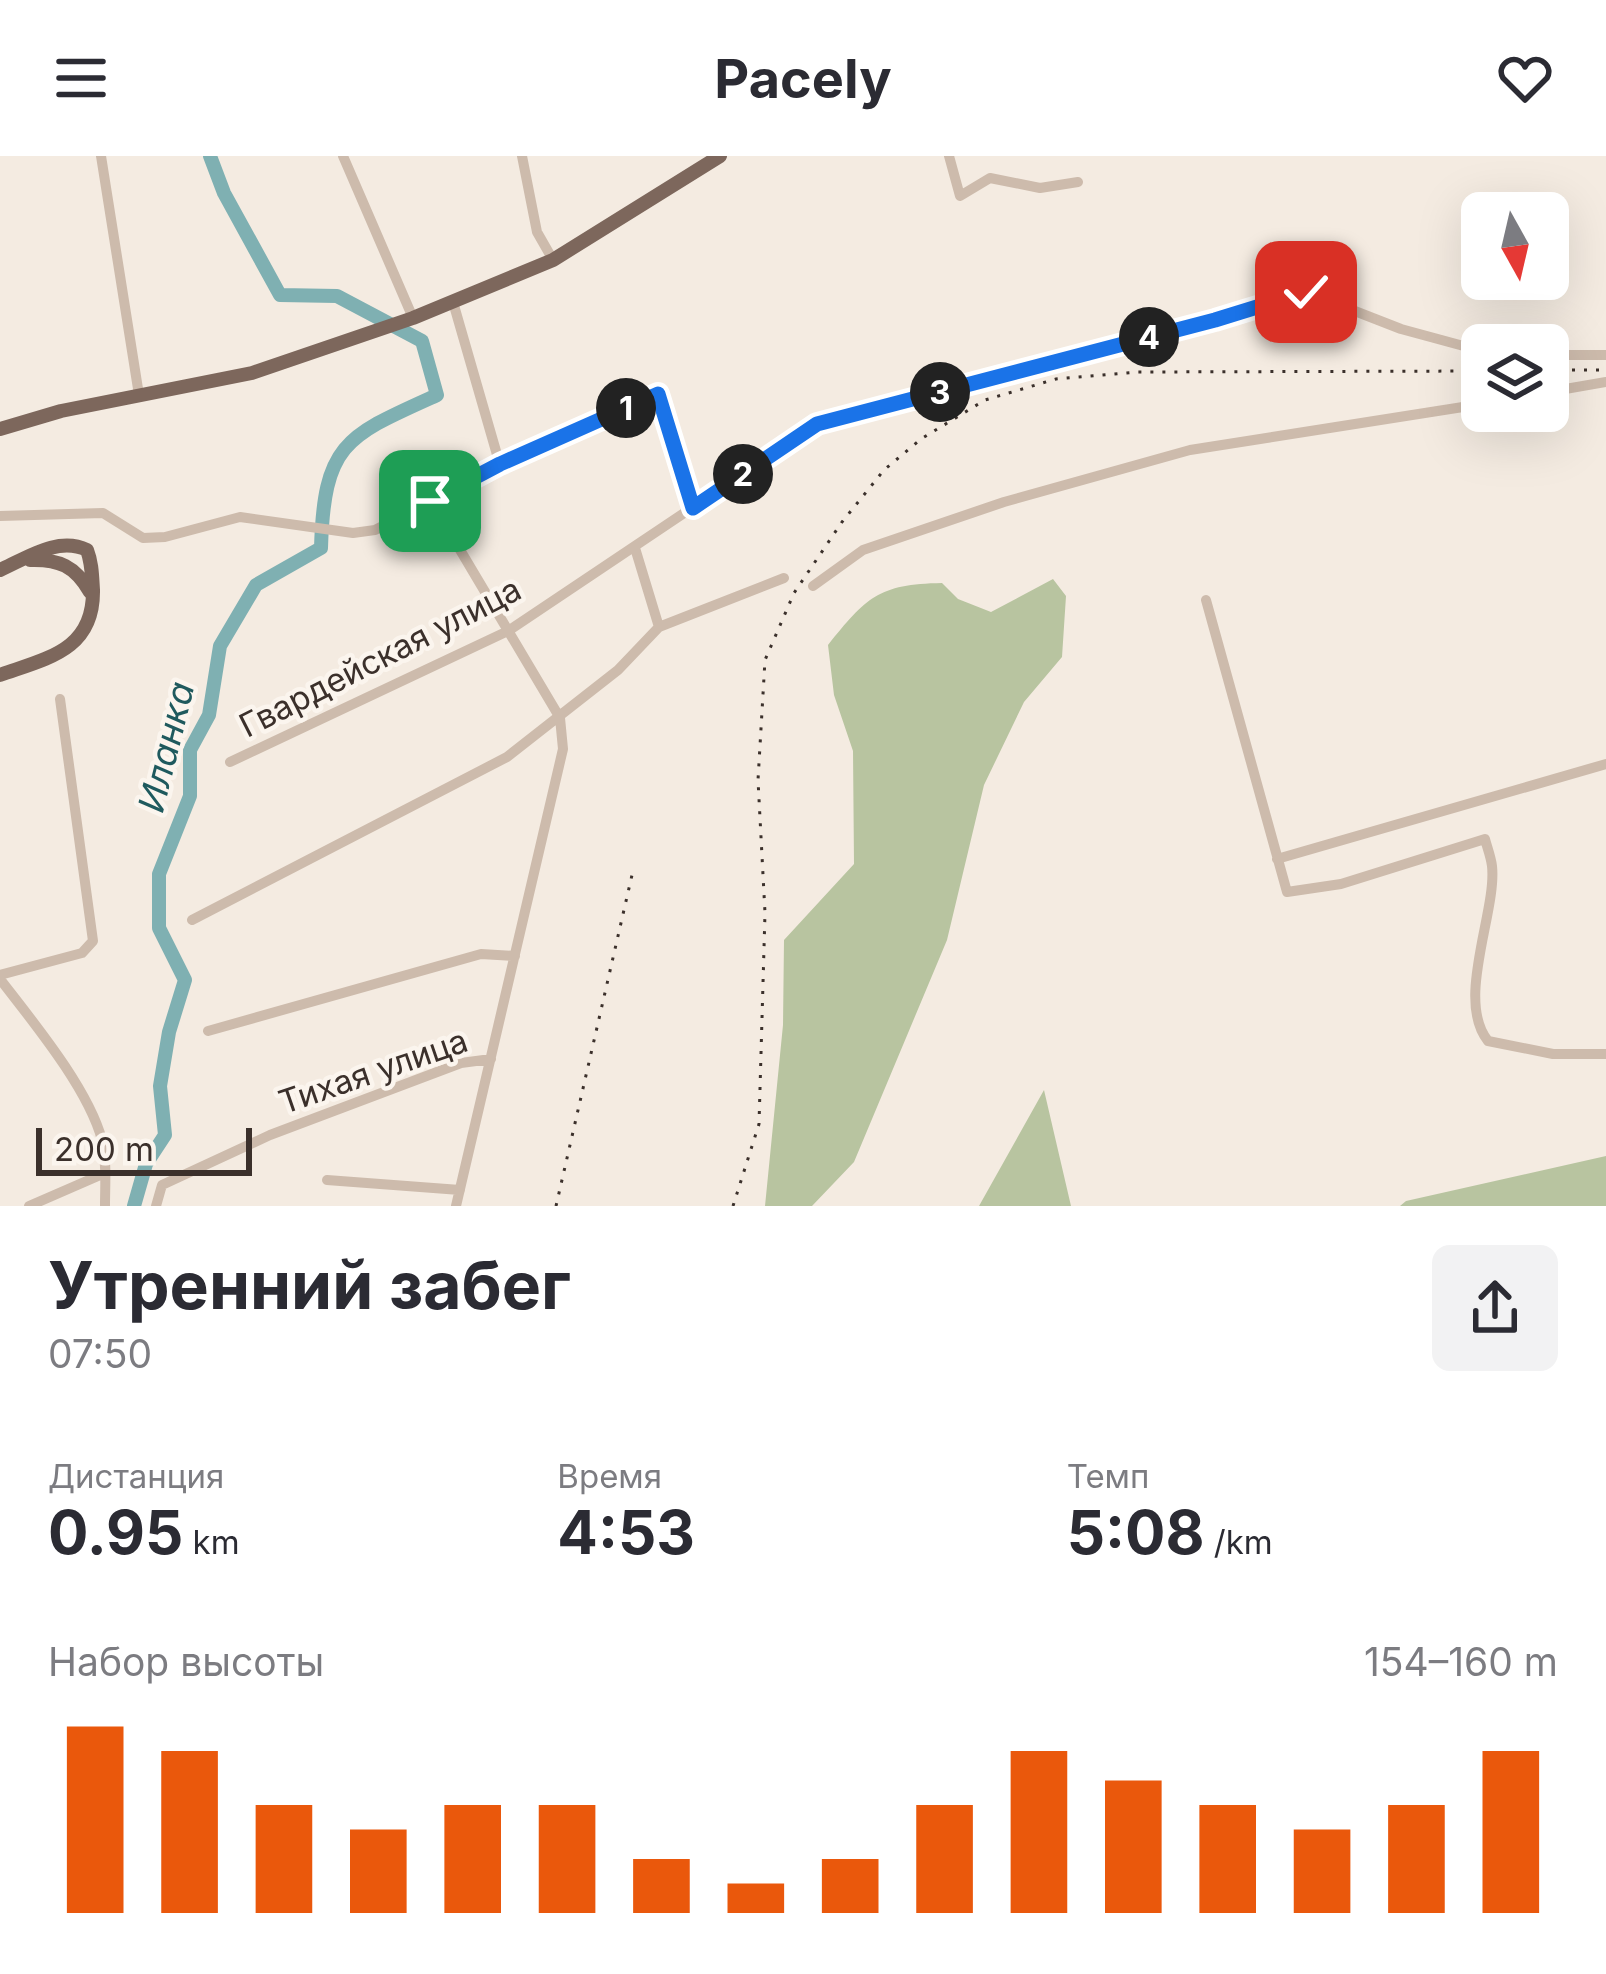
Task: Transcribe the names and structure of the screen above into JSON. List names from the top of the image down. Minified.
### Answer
{"streets":{"street":["Гвардейская улица","Тихая улица"]},"water":["Иланка"],"scale_bar":"200 m","north":"bottom","page":{"header":"Pacely","pins":["4","3","1","2"],"scale":"200 m","heading":["Утренний забег","07:50"],"stats":[["Дистанция","0.95 km"],["Время","4:53"],["Темп","5:08 /km"]],"chart":["Набор высоты","154–160 m"]}}
